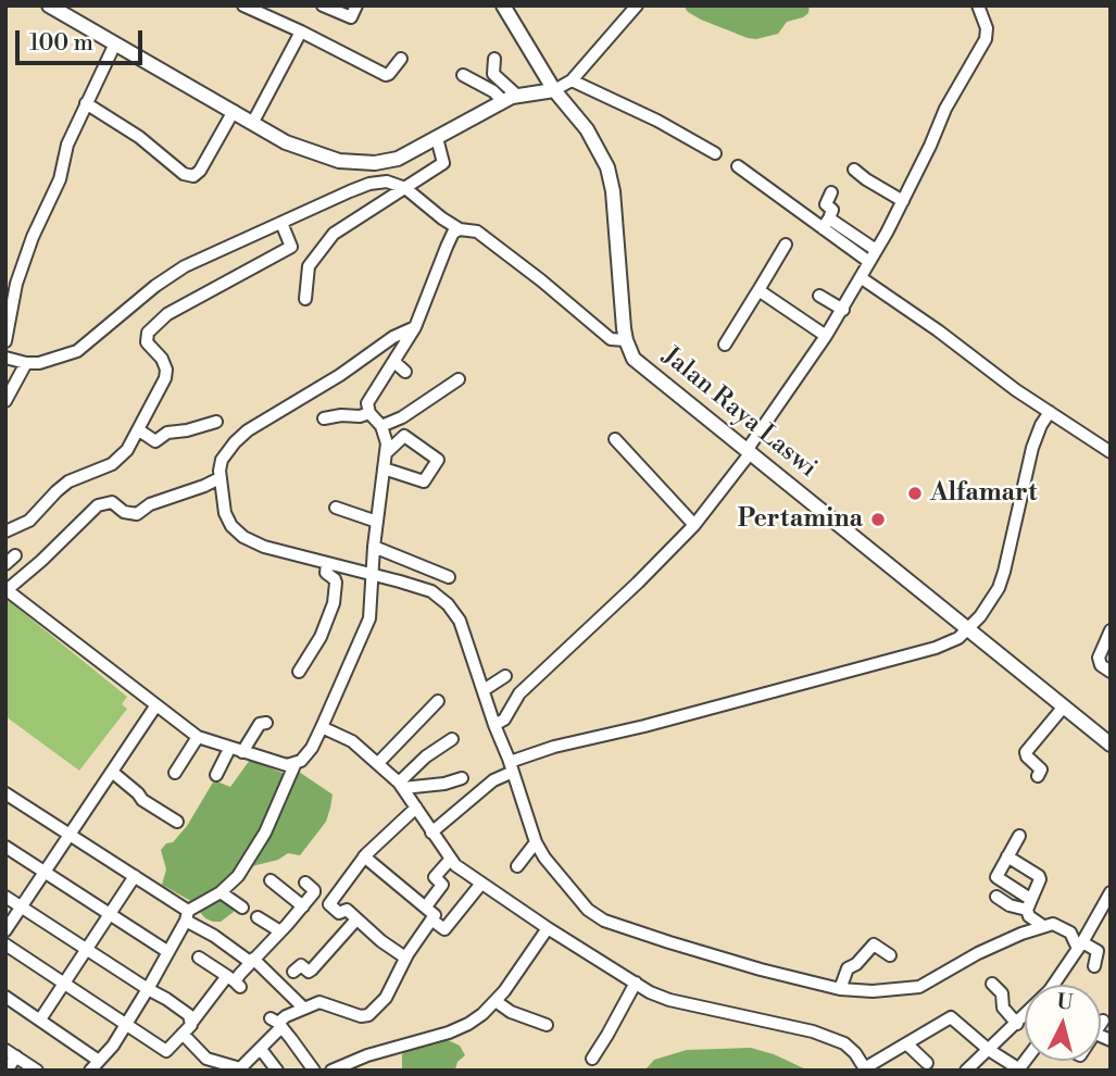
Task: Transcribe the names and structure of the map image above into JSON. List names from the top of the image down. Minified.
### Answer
{"streets":{"main road":["Jalan Raya Laswi"]},"places":["Alfamart","Pertamina"],"scale_bar":"100 m","north":"top"}
